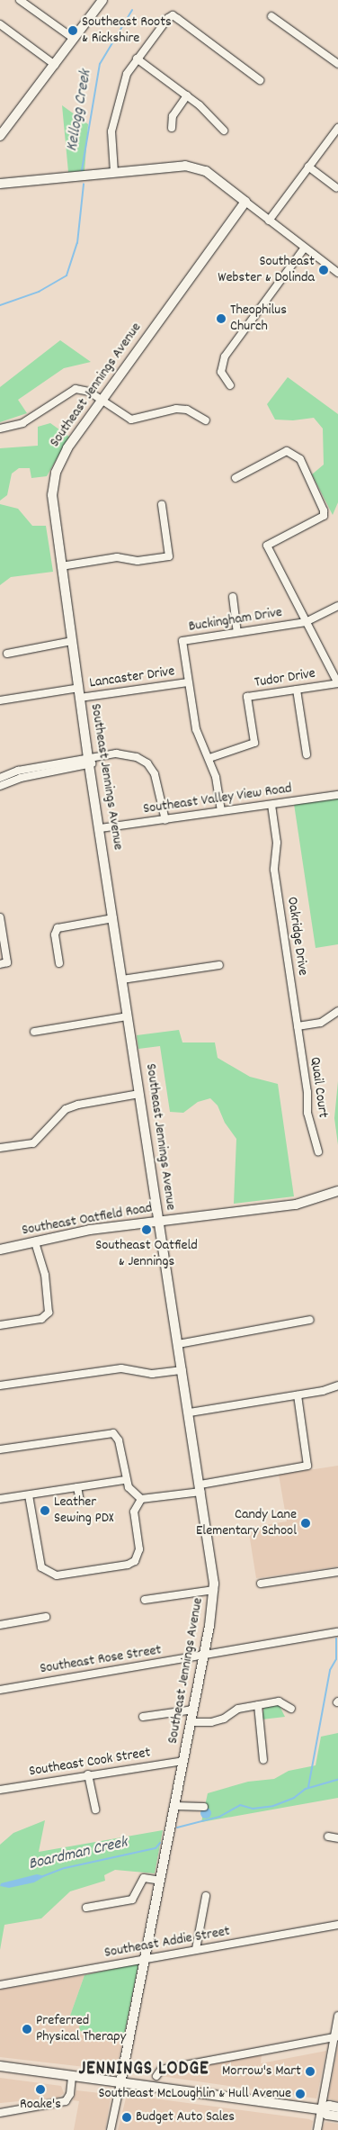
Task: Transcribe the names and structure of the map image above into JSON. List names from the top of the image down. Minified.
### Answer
{"streets":{"main road":["Southeast Jennings Avenue","Southeast Oatfield Road"],"street":["Buckingham Drive","Lancaster Drive","Tudor Drive","Southeast Valley View Road","Oakridge Drive","Quail Court","Southeast Rose Street","Southeast Cook Street","Southeast Addie Street"]},"crossings":[["Southeast Jennings Avenue","Lancaster Drive"],["Southeast Jennings Avenue","Southeast Valley View Road"],["Southeast Jennings Avenue","Southeast Oatfield Road"],["Southeast Jennings Avenue","Southeast Rose Street"],["Southeast Jennings Avenue","Southeast Cook Street"],["Southeast Jennings Avenue","Southeast Addie Street"],["Buckingham Drive","Lancaster Drive"],["Buckingham Drive","Tudor Drive"],["Buckingham Drive","Southeast Valley View Road"],["Southeast Valley View Road","Oakridge Drive"],["Oakridge Drive","Quail Court"]],"districts":["JENNINGS LODGE"],"water":["Kellogg Creek","Boardman Creek"],"places":["Southeast Roots & Rickshire","Southeast Webster & Dolinda","Theophilus Church","Southeast Oatfield & Jennings","Leather Sewing PDX","Candy Lane Elementary School","Preferred Physical Therapy","Morrow's Mart","Roake's","Southeast McLoughlin & Hull Avenue","Budget Auto Sales"]}
